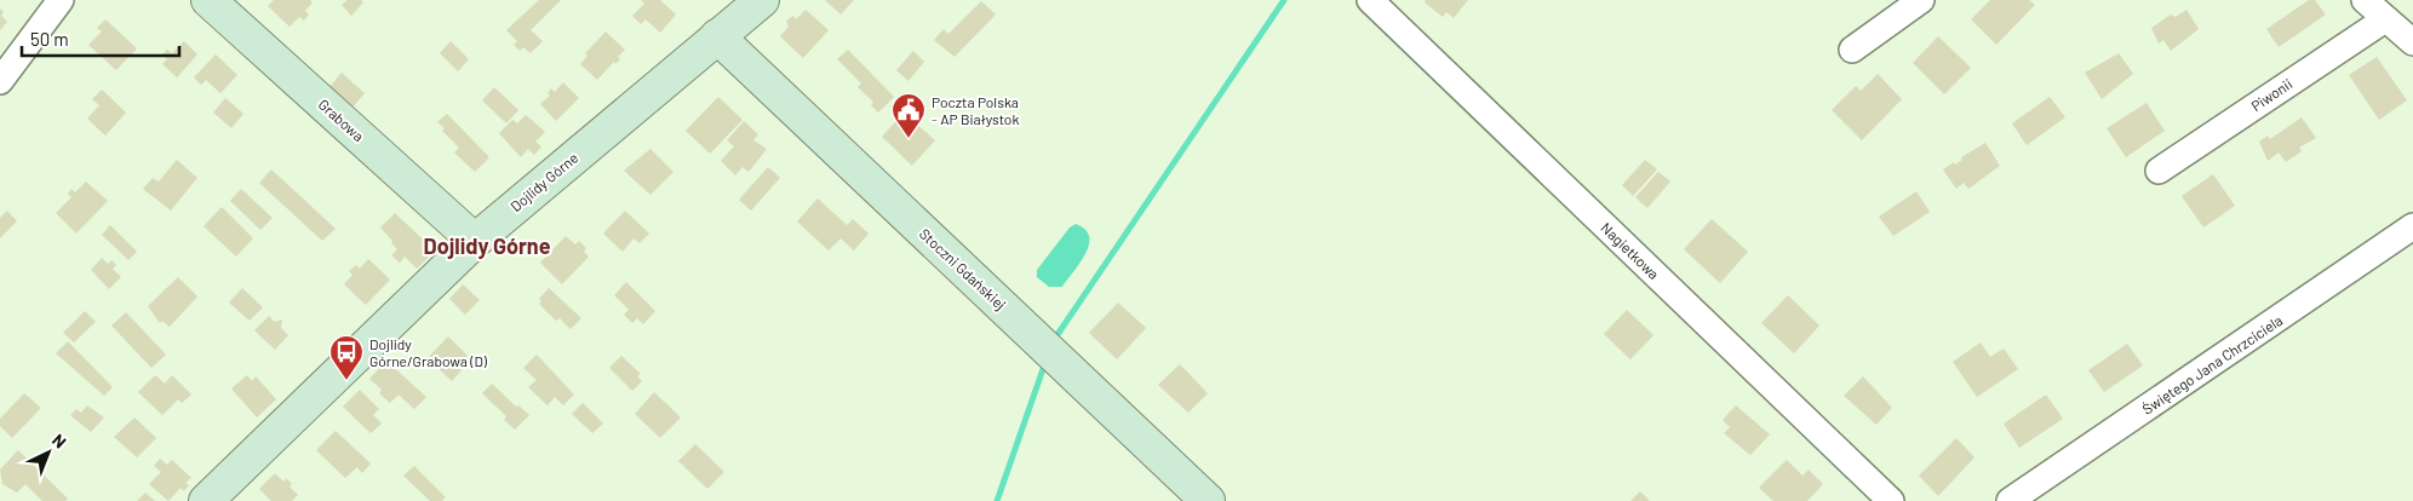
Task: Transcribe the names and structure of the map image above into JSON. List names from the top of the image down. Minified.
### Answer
{"streets":{"street":["Piwonii","Grabowa","Dojlidy Górne","Nagietkowa","Stoczni Gdańskiej","Świętego Jana Chrzciciela"]},"crossings":[["Grabowa","Dojlidy Górne"],["Dojlidy Górne","Stoczni Gdańskiej"]],"districts":["Dojlidy Górne"],"places":{"public building":["Poczta Polska - AP Białystok"],"bus stop":["Dojlidy Górne/Grabowa (D)"]},"scale_bar":"50 m","north":"top right"}
